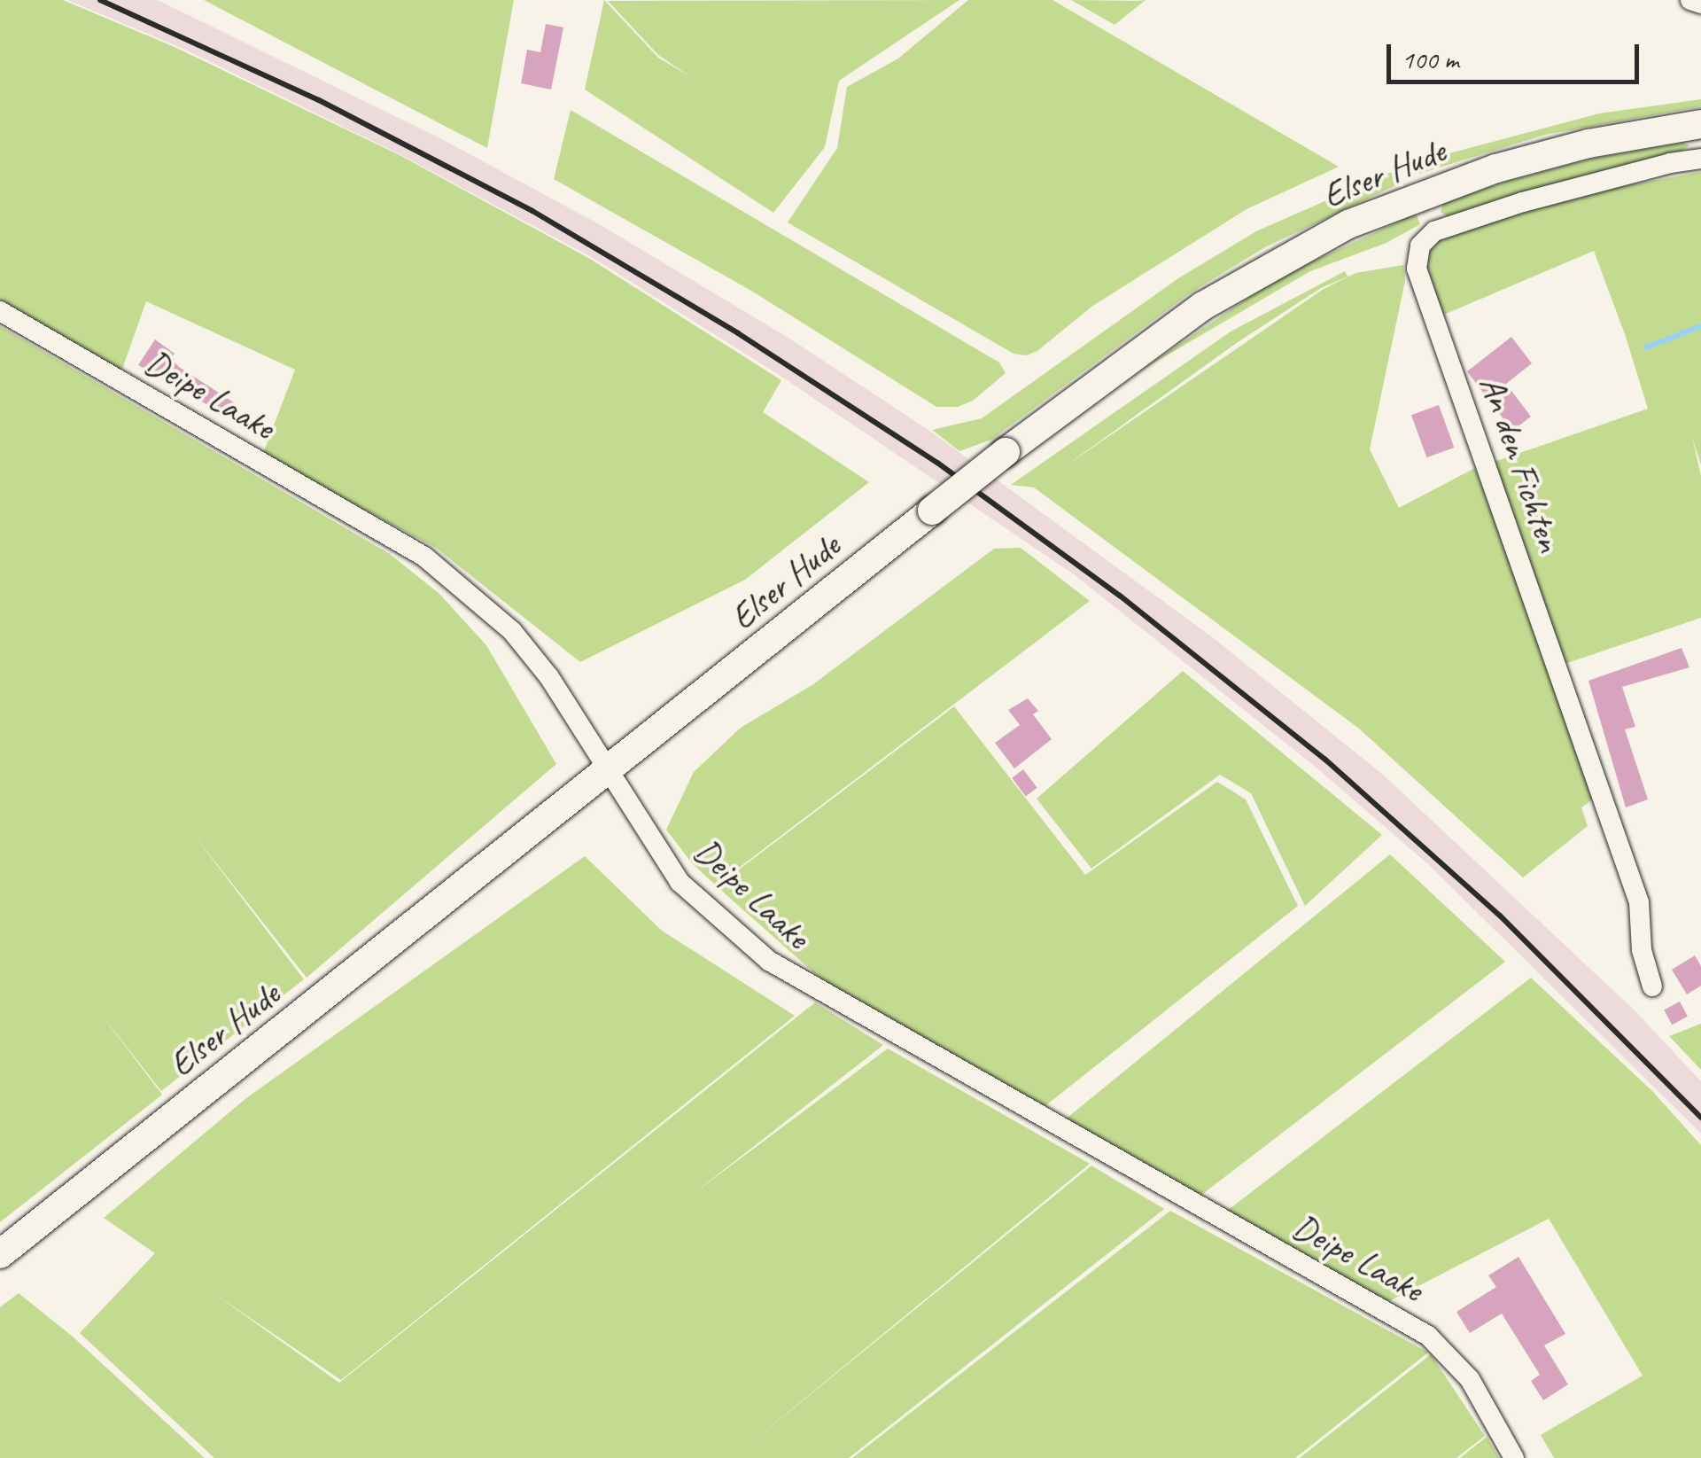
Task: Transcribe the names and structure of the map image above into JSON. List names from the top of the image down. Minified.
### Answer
{"streets":{"street":["Elser Hude","Deipe Laake","An den Fichten"]},"crossings":[["Elser Hude","Deipe Laake"]],"scale_bar":"100 m"}
